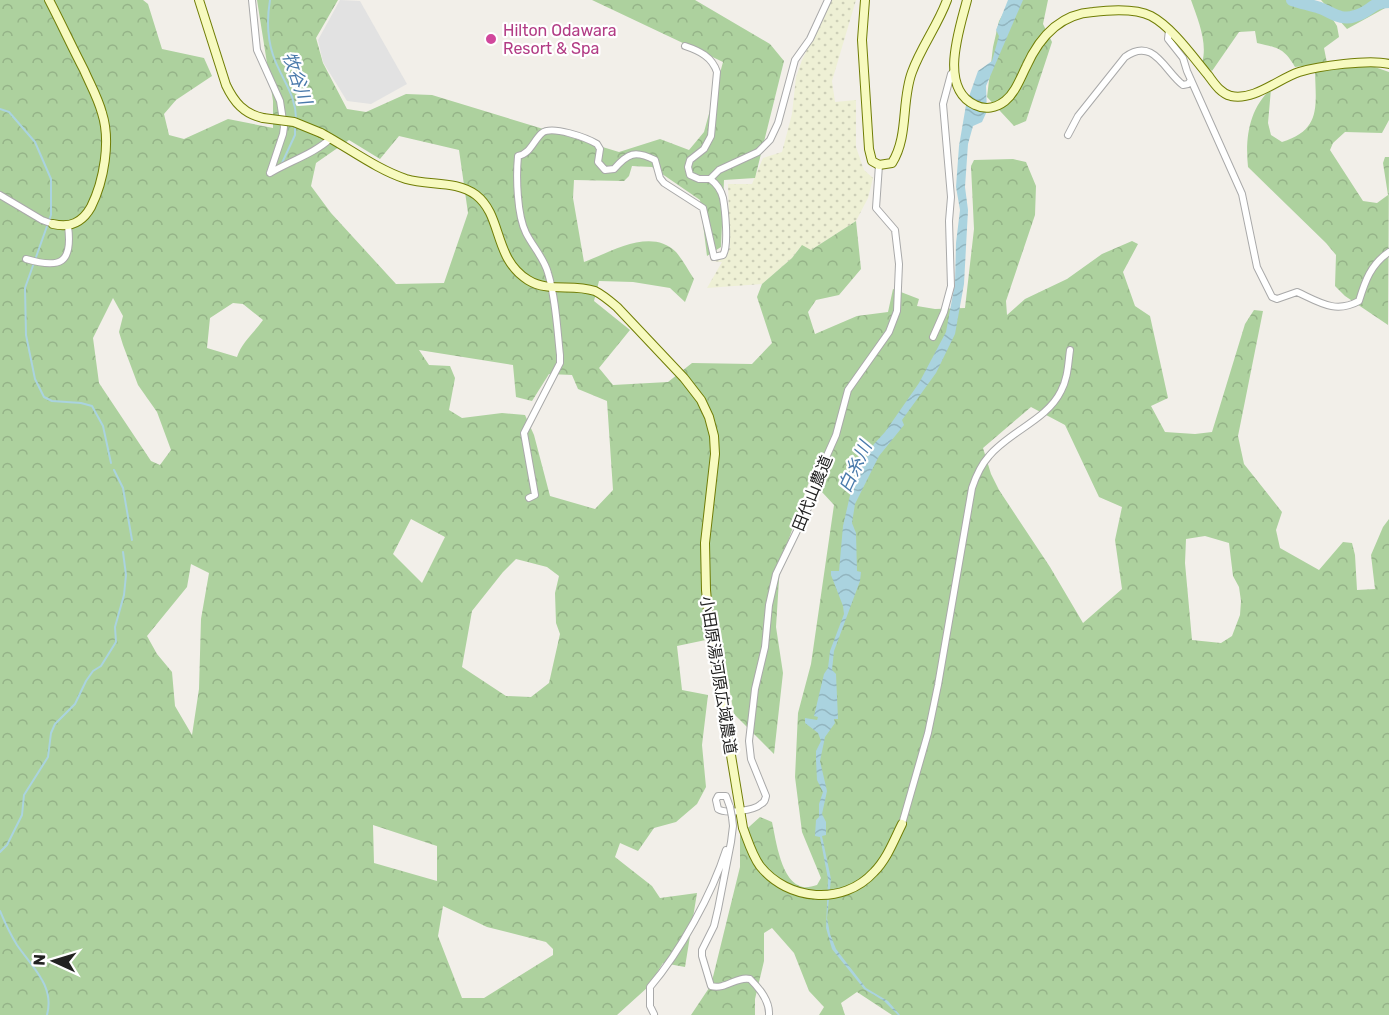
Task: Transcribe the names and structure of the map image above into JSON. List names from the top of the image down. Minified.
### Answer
{"streets":{"street":["田代山農道","小田原湯河原広域農道"]},"crossings":[["田代山農道","小田原湯河原広域農道"]],"water":["牧谷川","白糸川"],"places":["Hilton Odawara Resort & Spa"],"north":"left"}
